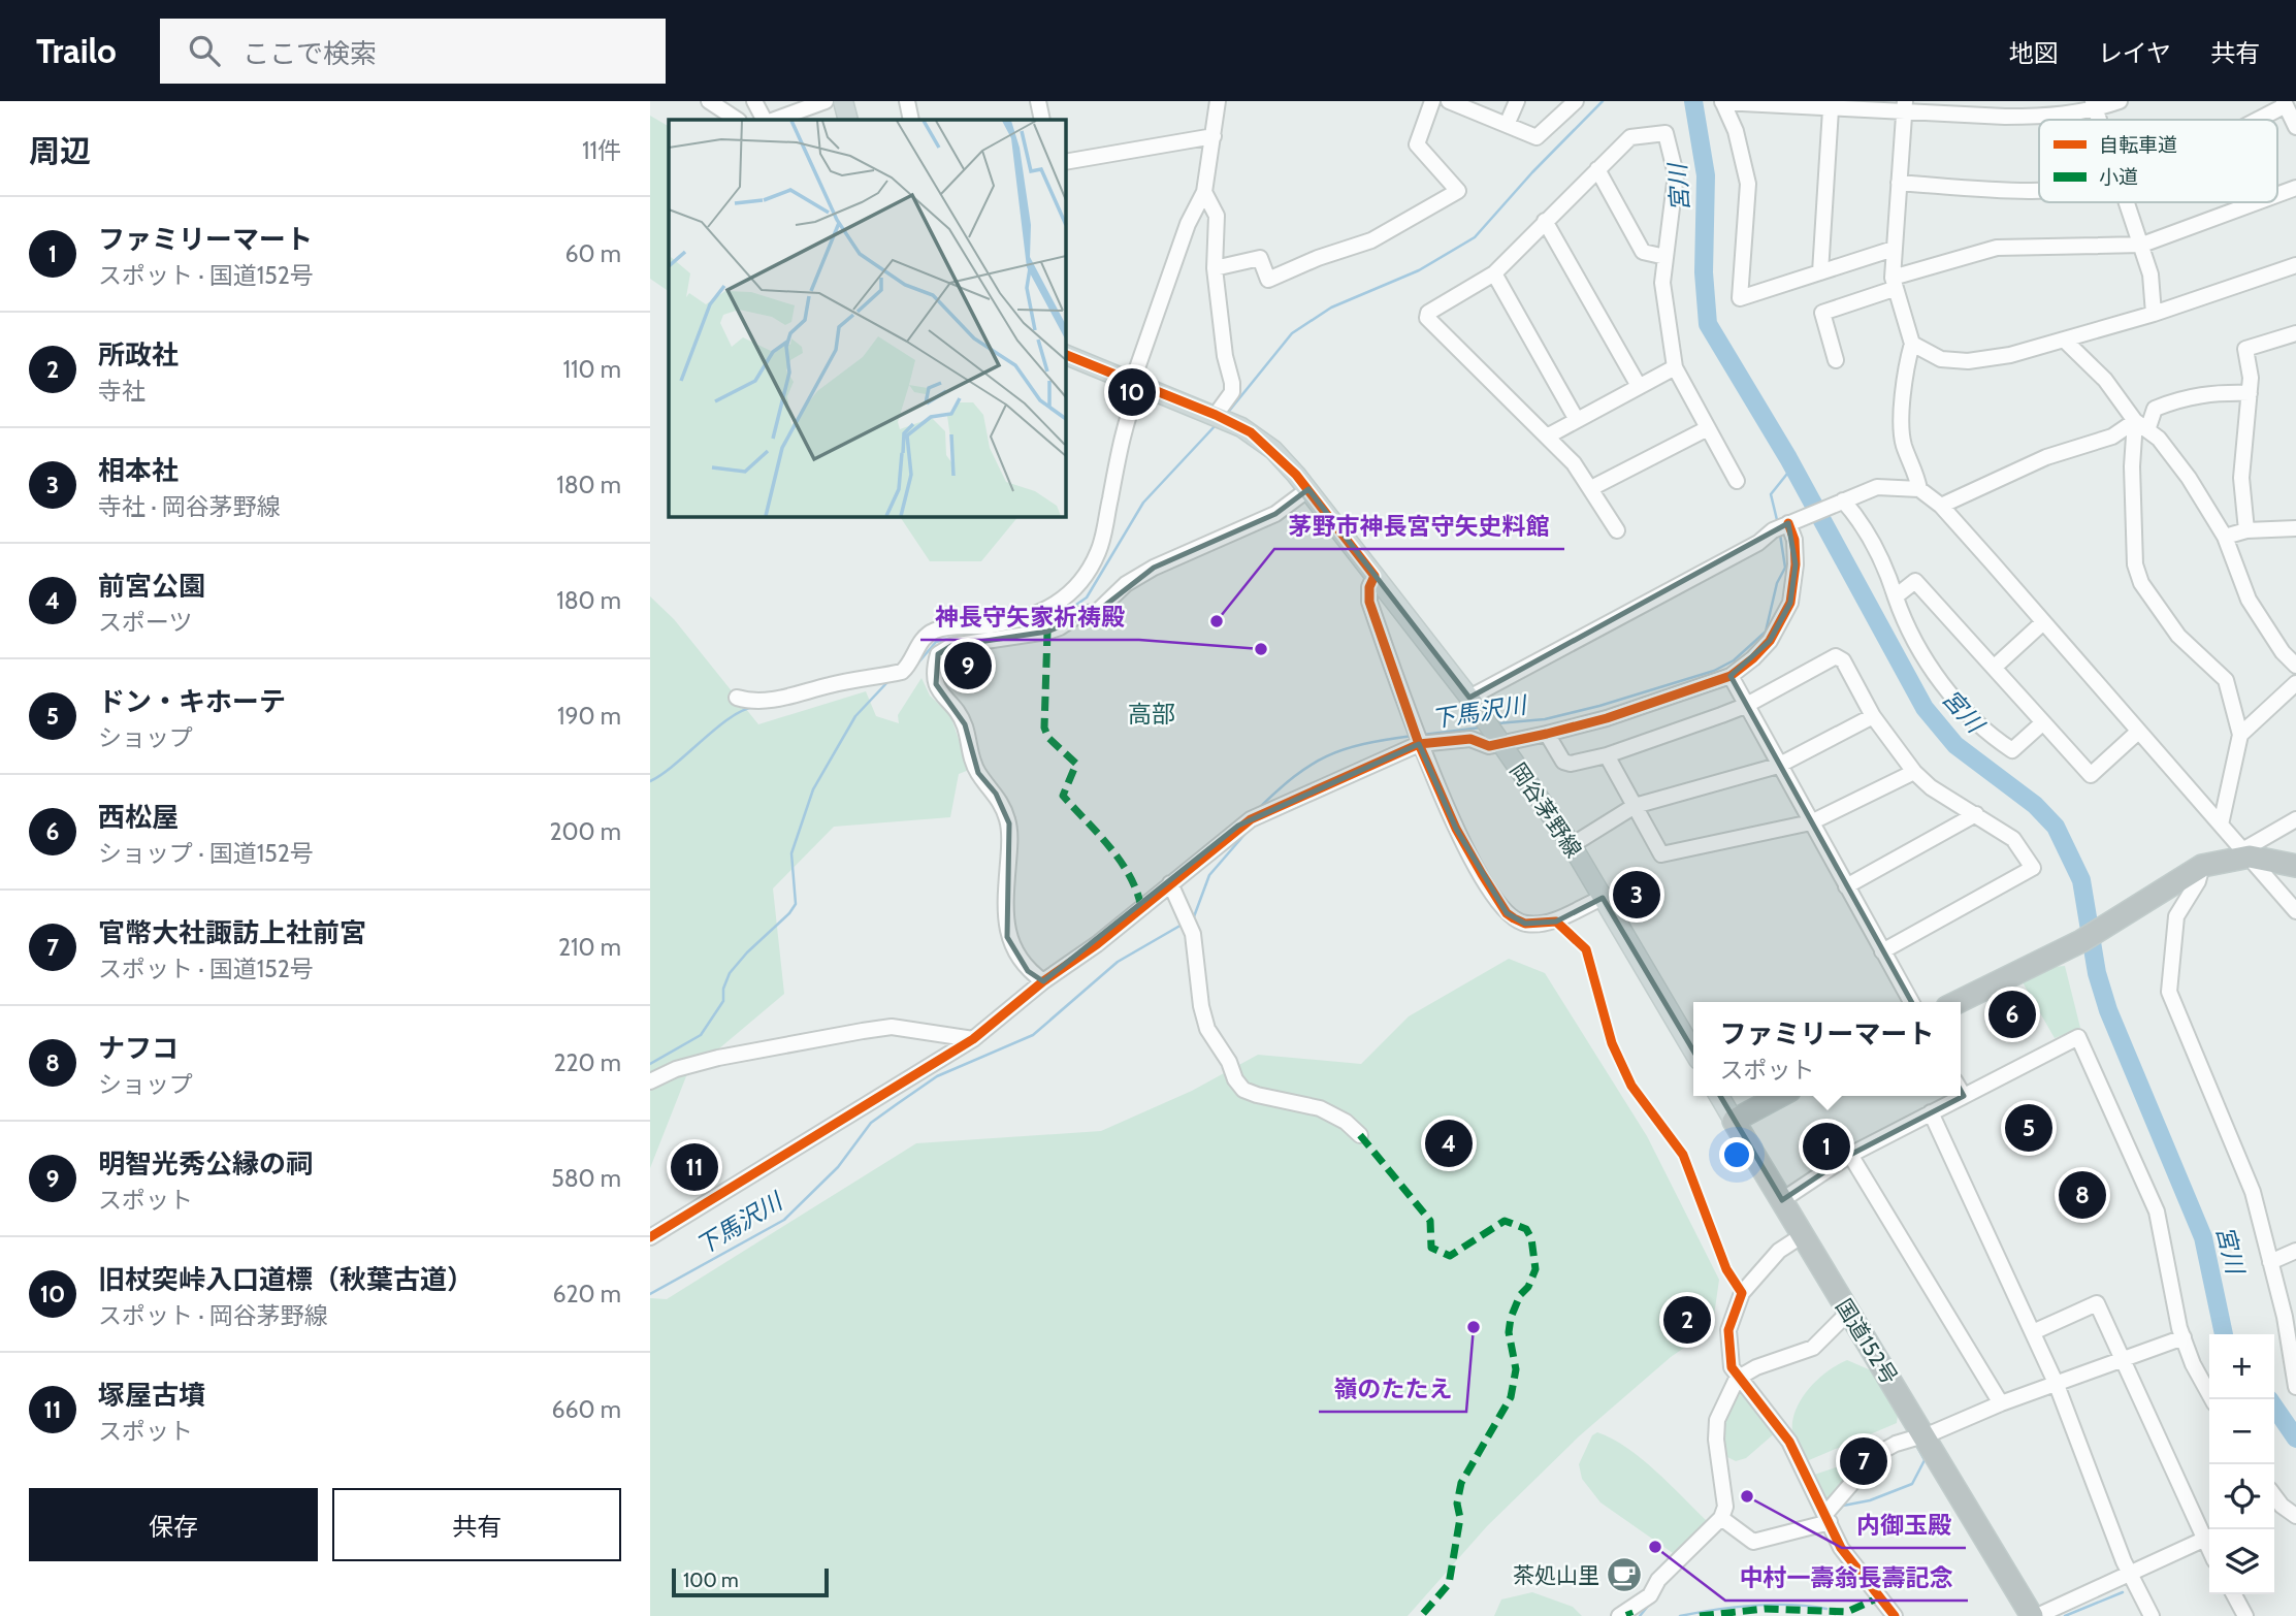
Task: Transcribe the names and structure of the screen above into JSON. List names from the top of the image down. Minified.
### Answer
{"streets":{"highway":["国道152号"],"main road":["岡谷茅野線"]},"districts":["高部"],"water":["宮川","下馬沢川"],"places":{"other":["茅野市神長宮守矢史料館","神長守矢家祈祷殿","嶺のたたえ","内御玉殿","中村一壽翁長壽記念"],"cafe":["茶処山里"]},"legend":["自転車道","小道"],"scale_bar":"100 m","page":{"header":"Trailo","search":"ここで検索","nav":["地図","レイヤ","共有"],"heading":["周辺","11件"],"list":[{"mark":"1","name":"ファミリーマート","note":"スポット · 国道152号","value":"60 m"},{"mark":"2","name":"所政社","note":"寺社","value":"110 m"},{"mark":"3","name":"相本社","note":"寺社 · 岡谷茅野線","value":"180 m"},{"mark":"4","name":"前宮公園","note":"スポーツ","value":"180 m"},{"mark":"5","name":"ドン・キホーテ","note":"ショップ","value":"190 m"},{"mark":"6","name":"西松屋","note":"ショップ · 国道152号","value":"200 m"},{"mark":"7","name":"官幣大社諏訪上社前宮","note":"スポット · 国道152号","value":"210 m"},{"mark":"8","name":"ナフコ","note":"ショップ","value":"220 m"},{"mark":"9","name":"明智光秀公縁の祠","note":"スポット","value":"580 m"},{"mark":"10","name":"旧杖突峠入口道標（秋葉古道）","note":"スポット · 岡谷茅野線","value":"620 m"},{"mark":"11","name":"塚屋古墳","note":"スポット","value":"660 m"}],"pins":["10","9","3","6","5","4","1","11","8","2","7"],"popup":["ファミリーマート","スポット"],"map_buttons":["+","−"],"buttons":["保存","共有"],"scale":"100 m"}}
